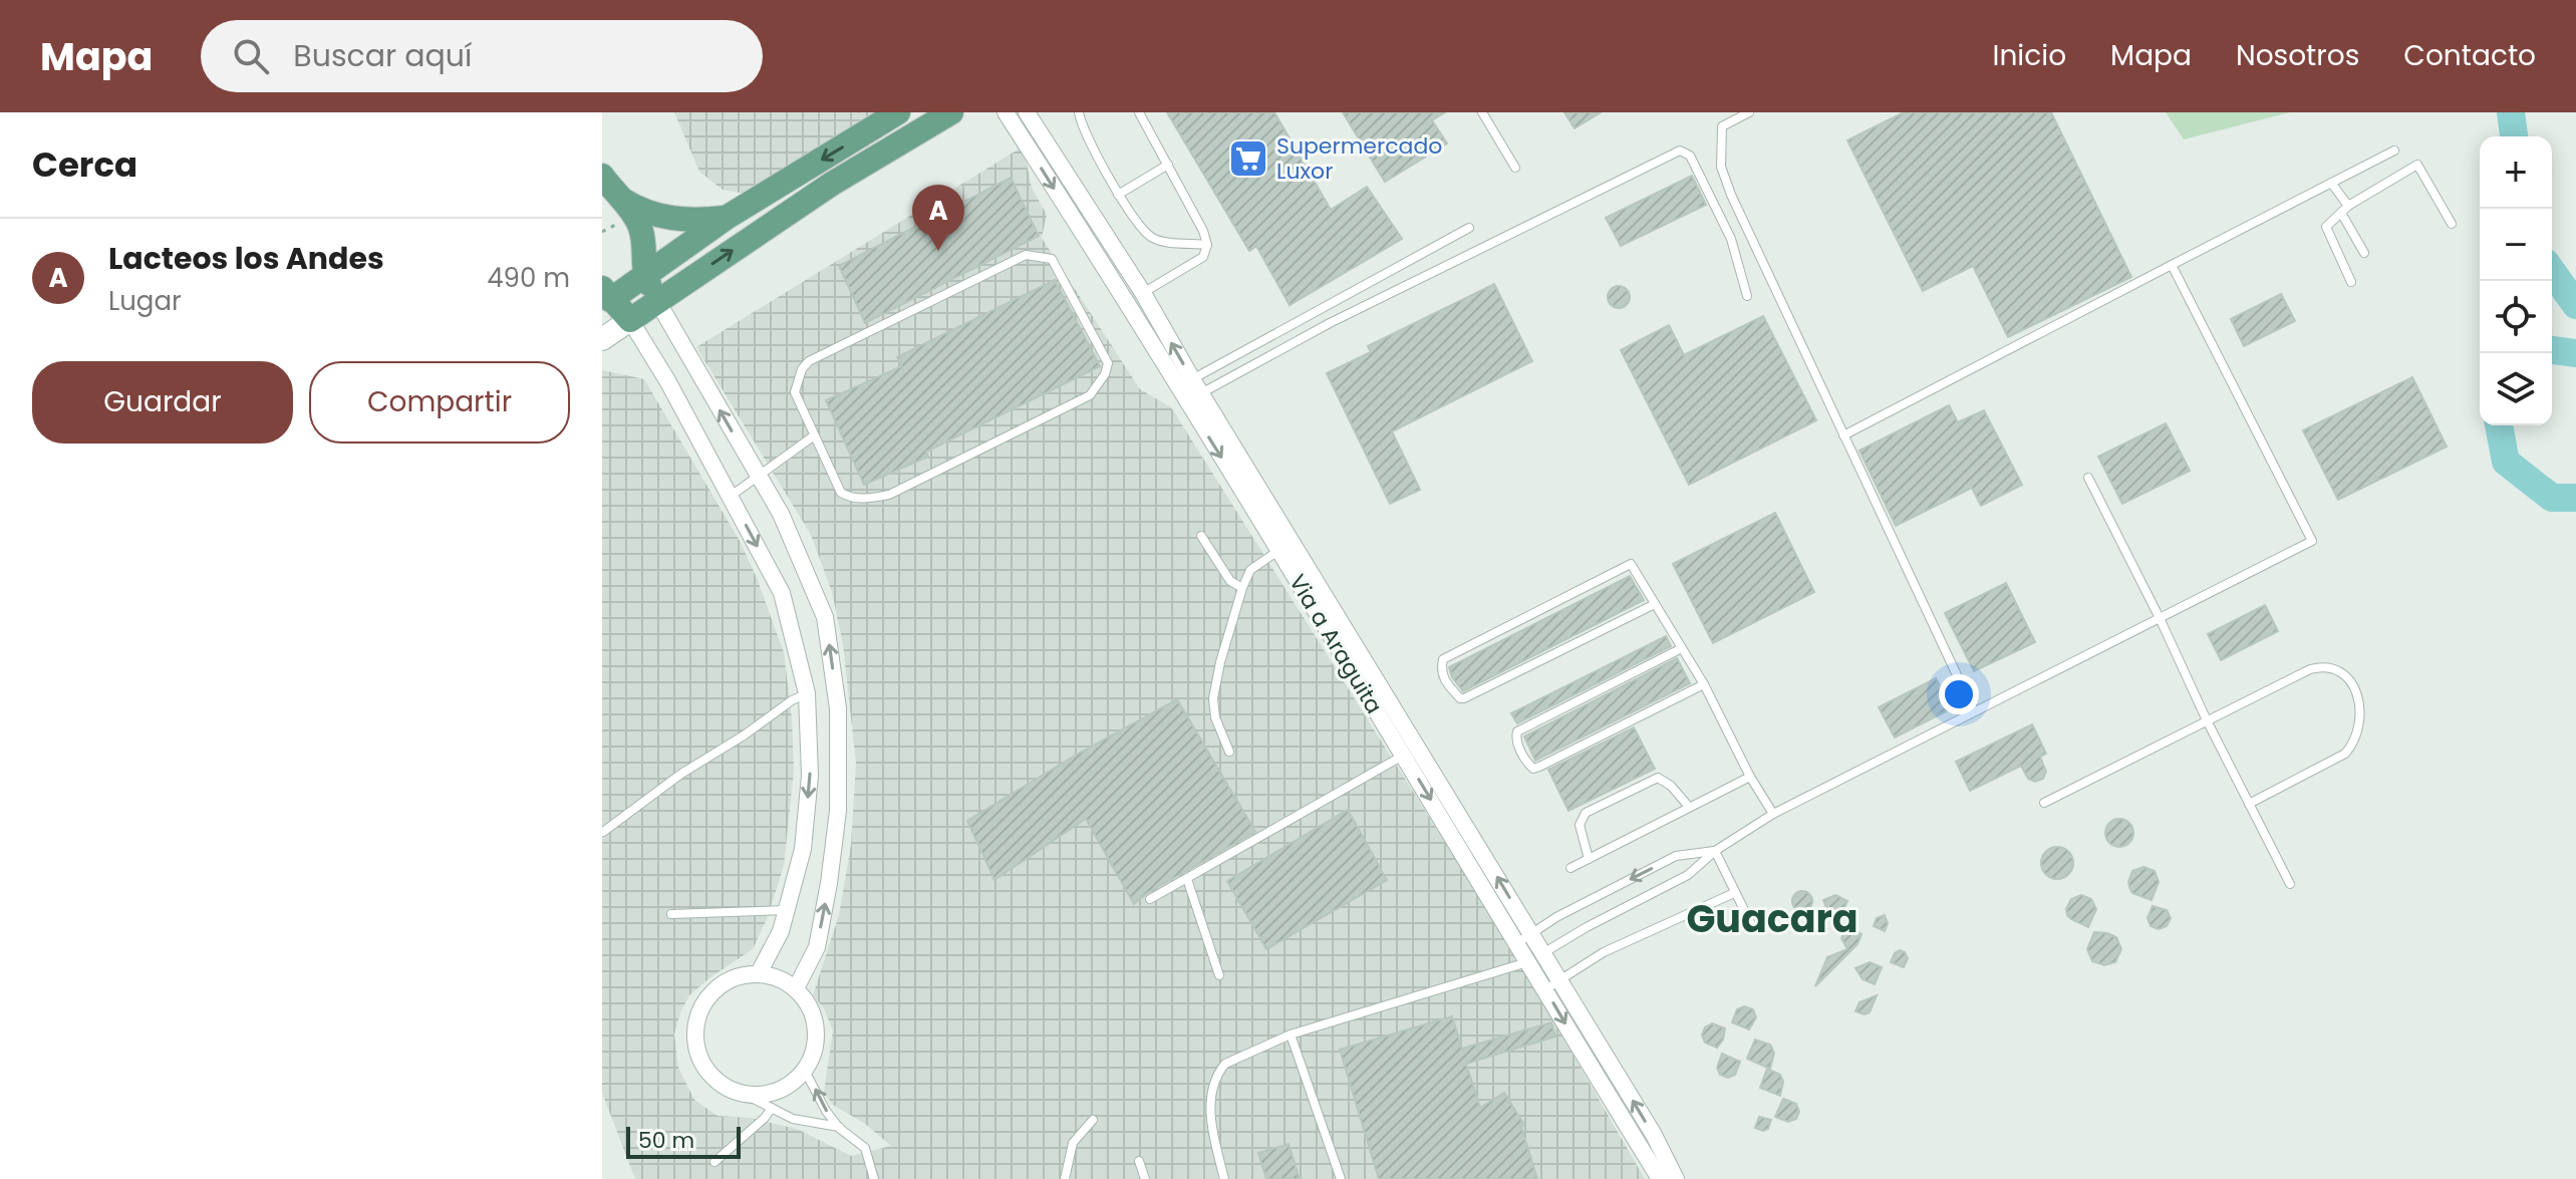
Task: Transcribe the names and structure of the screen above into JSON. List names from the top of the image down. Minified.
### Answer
{"streets":{"street":["Via a Araguita"]},"districts":["Guacara"],"places":{"supermarket":["Supermercado Luxor"]},"scale_bar":"50 m","page":{"header":"Mapa","search":"Buscar aquí","nav":["Inicio","Mapa","Nosotros","Contacto"],"heading":"Cerca","map_buttons":["+","−"],"pins":"A","list":[{"mark":"A","name":"Lacteos los Andes","note":"Lugar","value":"490 m"}],"buttons":["Guardar","Compartir"],"scale":"50 m"}}
